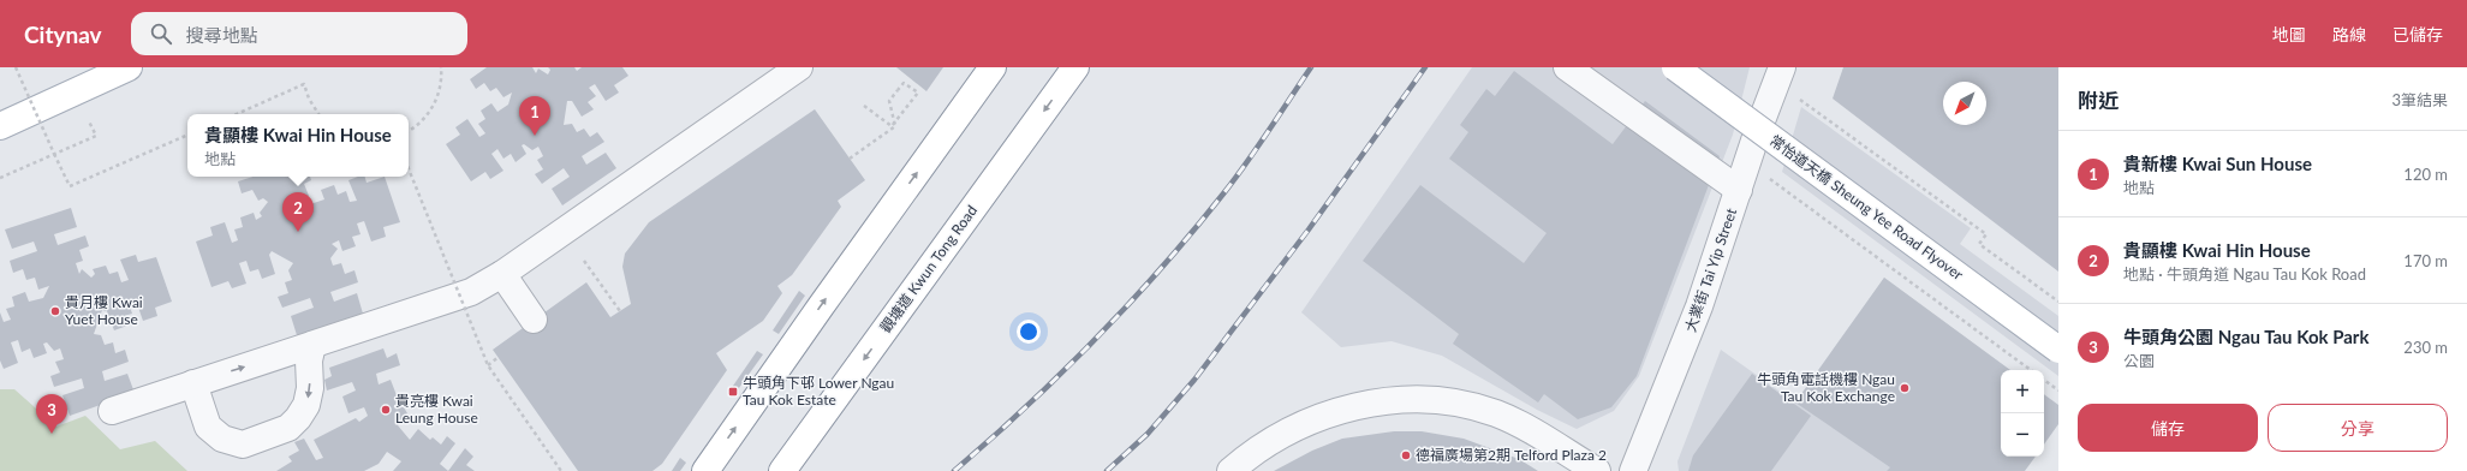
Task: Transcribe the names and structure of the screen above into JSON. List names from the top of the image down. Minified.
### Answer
{"streets":{"main road":["常怡道天橋 Sheung Yee Road Flyover","觀塘道 Kwun Tong Road"],"street":["大業街 Tai Yip Street"]},"places":{"other":["貴月樓 Kwai Yuet House","牛頭角電話機樓 Ngau Tau Kok Exchange","貴亮樓 Kwai Leung House","德福廣場第2期 Telford Plaza 2"],"transit":["牛頭角下邨 Lower Ngau Tau Kok Estate"]},"north":"bottom left","page":{"header":"Citynav","search":"搜尋地點","nav":["地圖","路線","已儲存"],"heading":["附近","3筆結果"],"pins":["1","2","3"],"popup":["貴顯樓 Kwai Hin House","地點"],"list":[{"mark":"1","name":"貴新樓 Kwai Sun House","note":"地點","value":"120 m"},{"mark":"2","name":"貴顯樓 Kwai Hin House","note":"地點 · 牛頭角道 Ngau Tau Kok Road","value":"170 m"},{"mark":"3","name":"牛頭角公園 Ngau Tau Kok Park","note":"公園","value":"230 m"}],"map_buttons":["+","−"],"buttons":["儲存","分享"]}}
